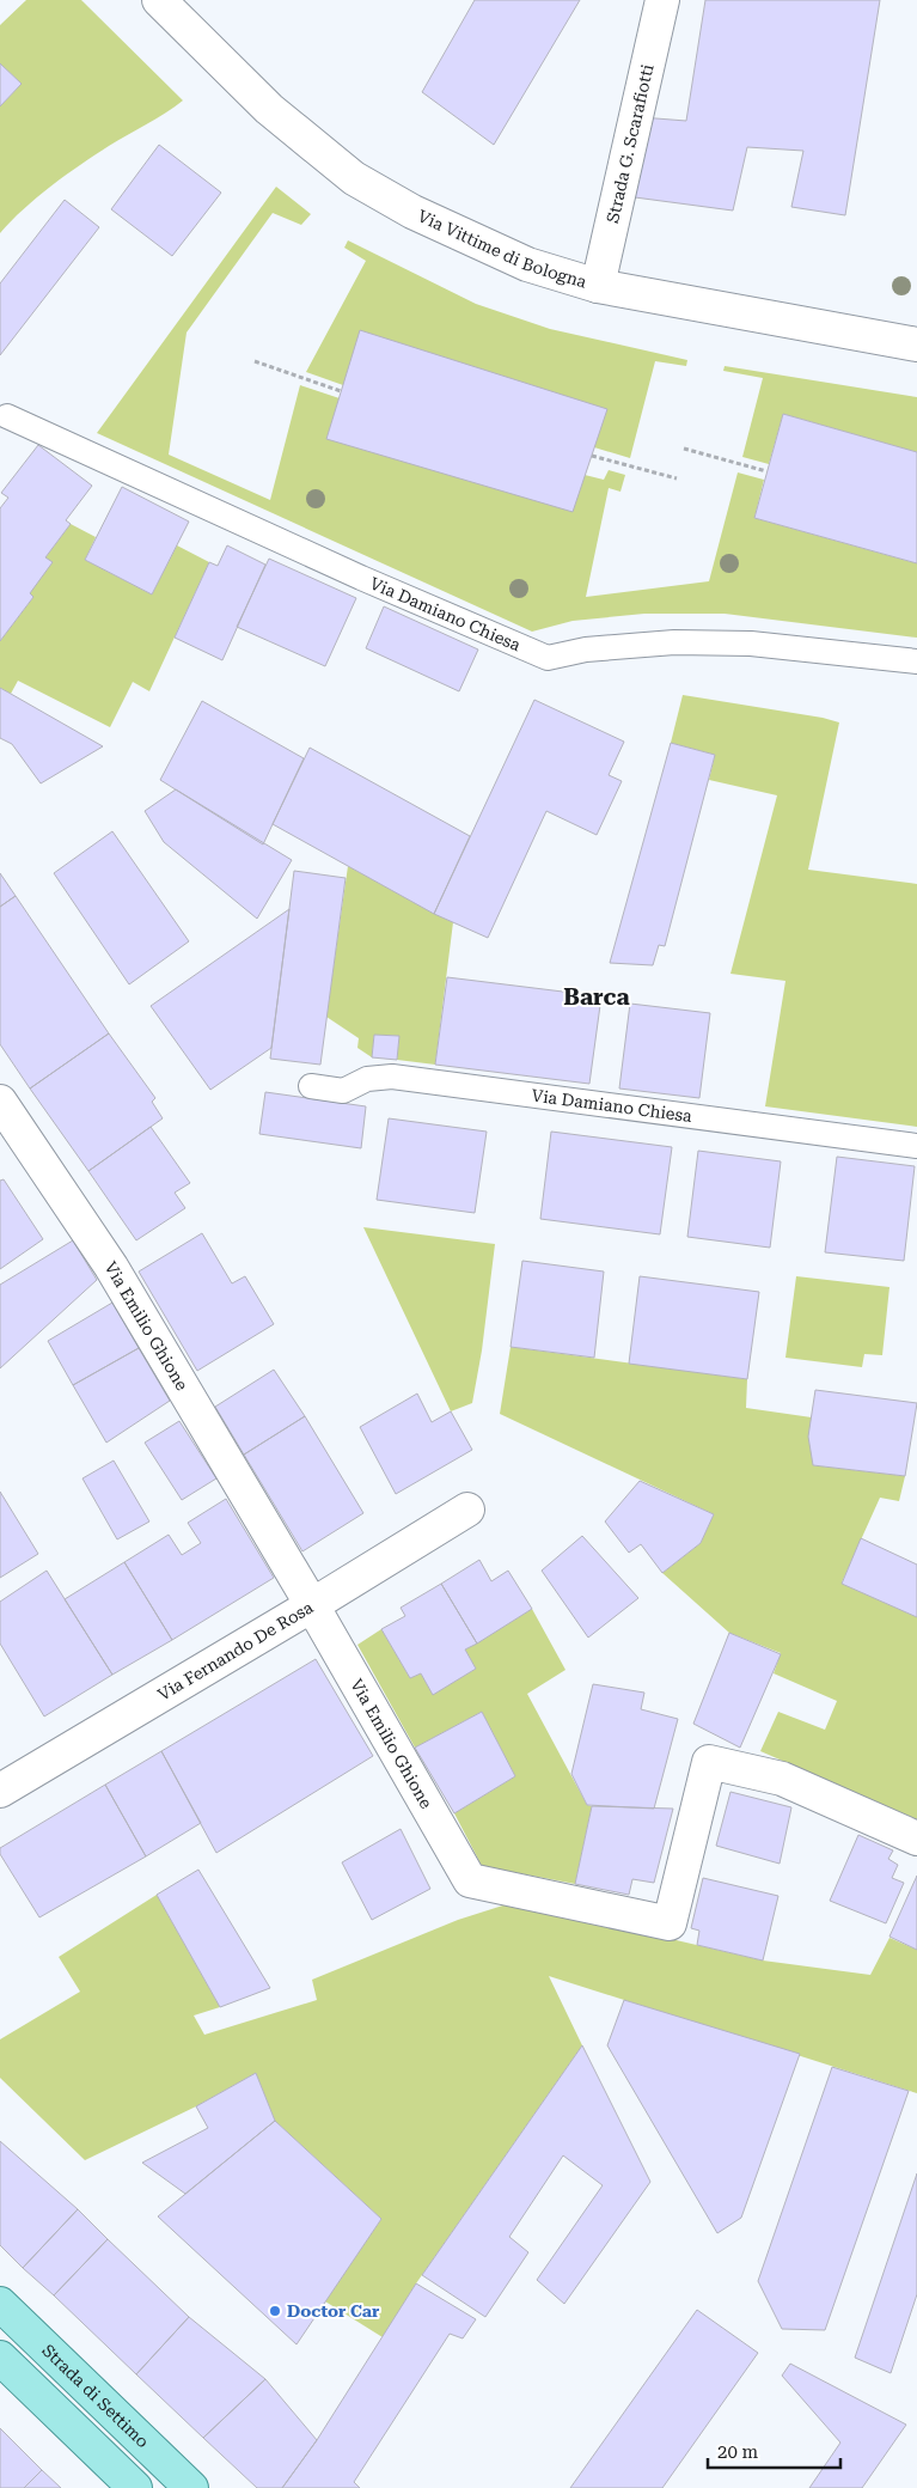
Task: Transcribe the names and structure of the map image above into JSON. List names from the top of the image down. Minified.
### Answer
{"streets":{"main road":["Strada di Settimo"],"street":["Strada G. Scarafiotti","Via Vittime di Bologna","Via Emilio Ghione","Via Fernando De Rosa"],"lane":["Via Damiano Chiesa"]},"crossings":[["Strada G. Scarafiotti","Via Vittime di Bologna"],["Via Emilio Ghione","Via Fernando De Rosa"]],"districts":["Barca"],"places":["Doctor Car"],"scale_bar":"20 m"}
